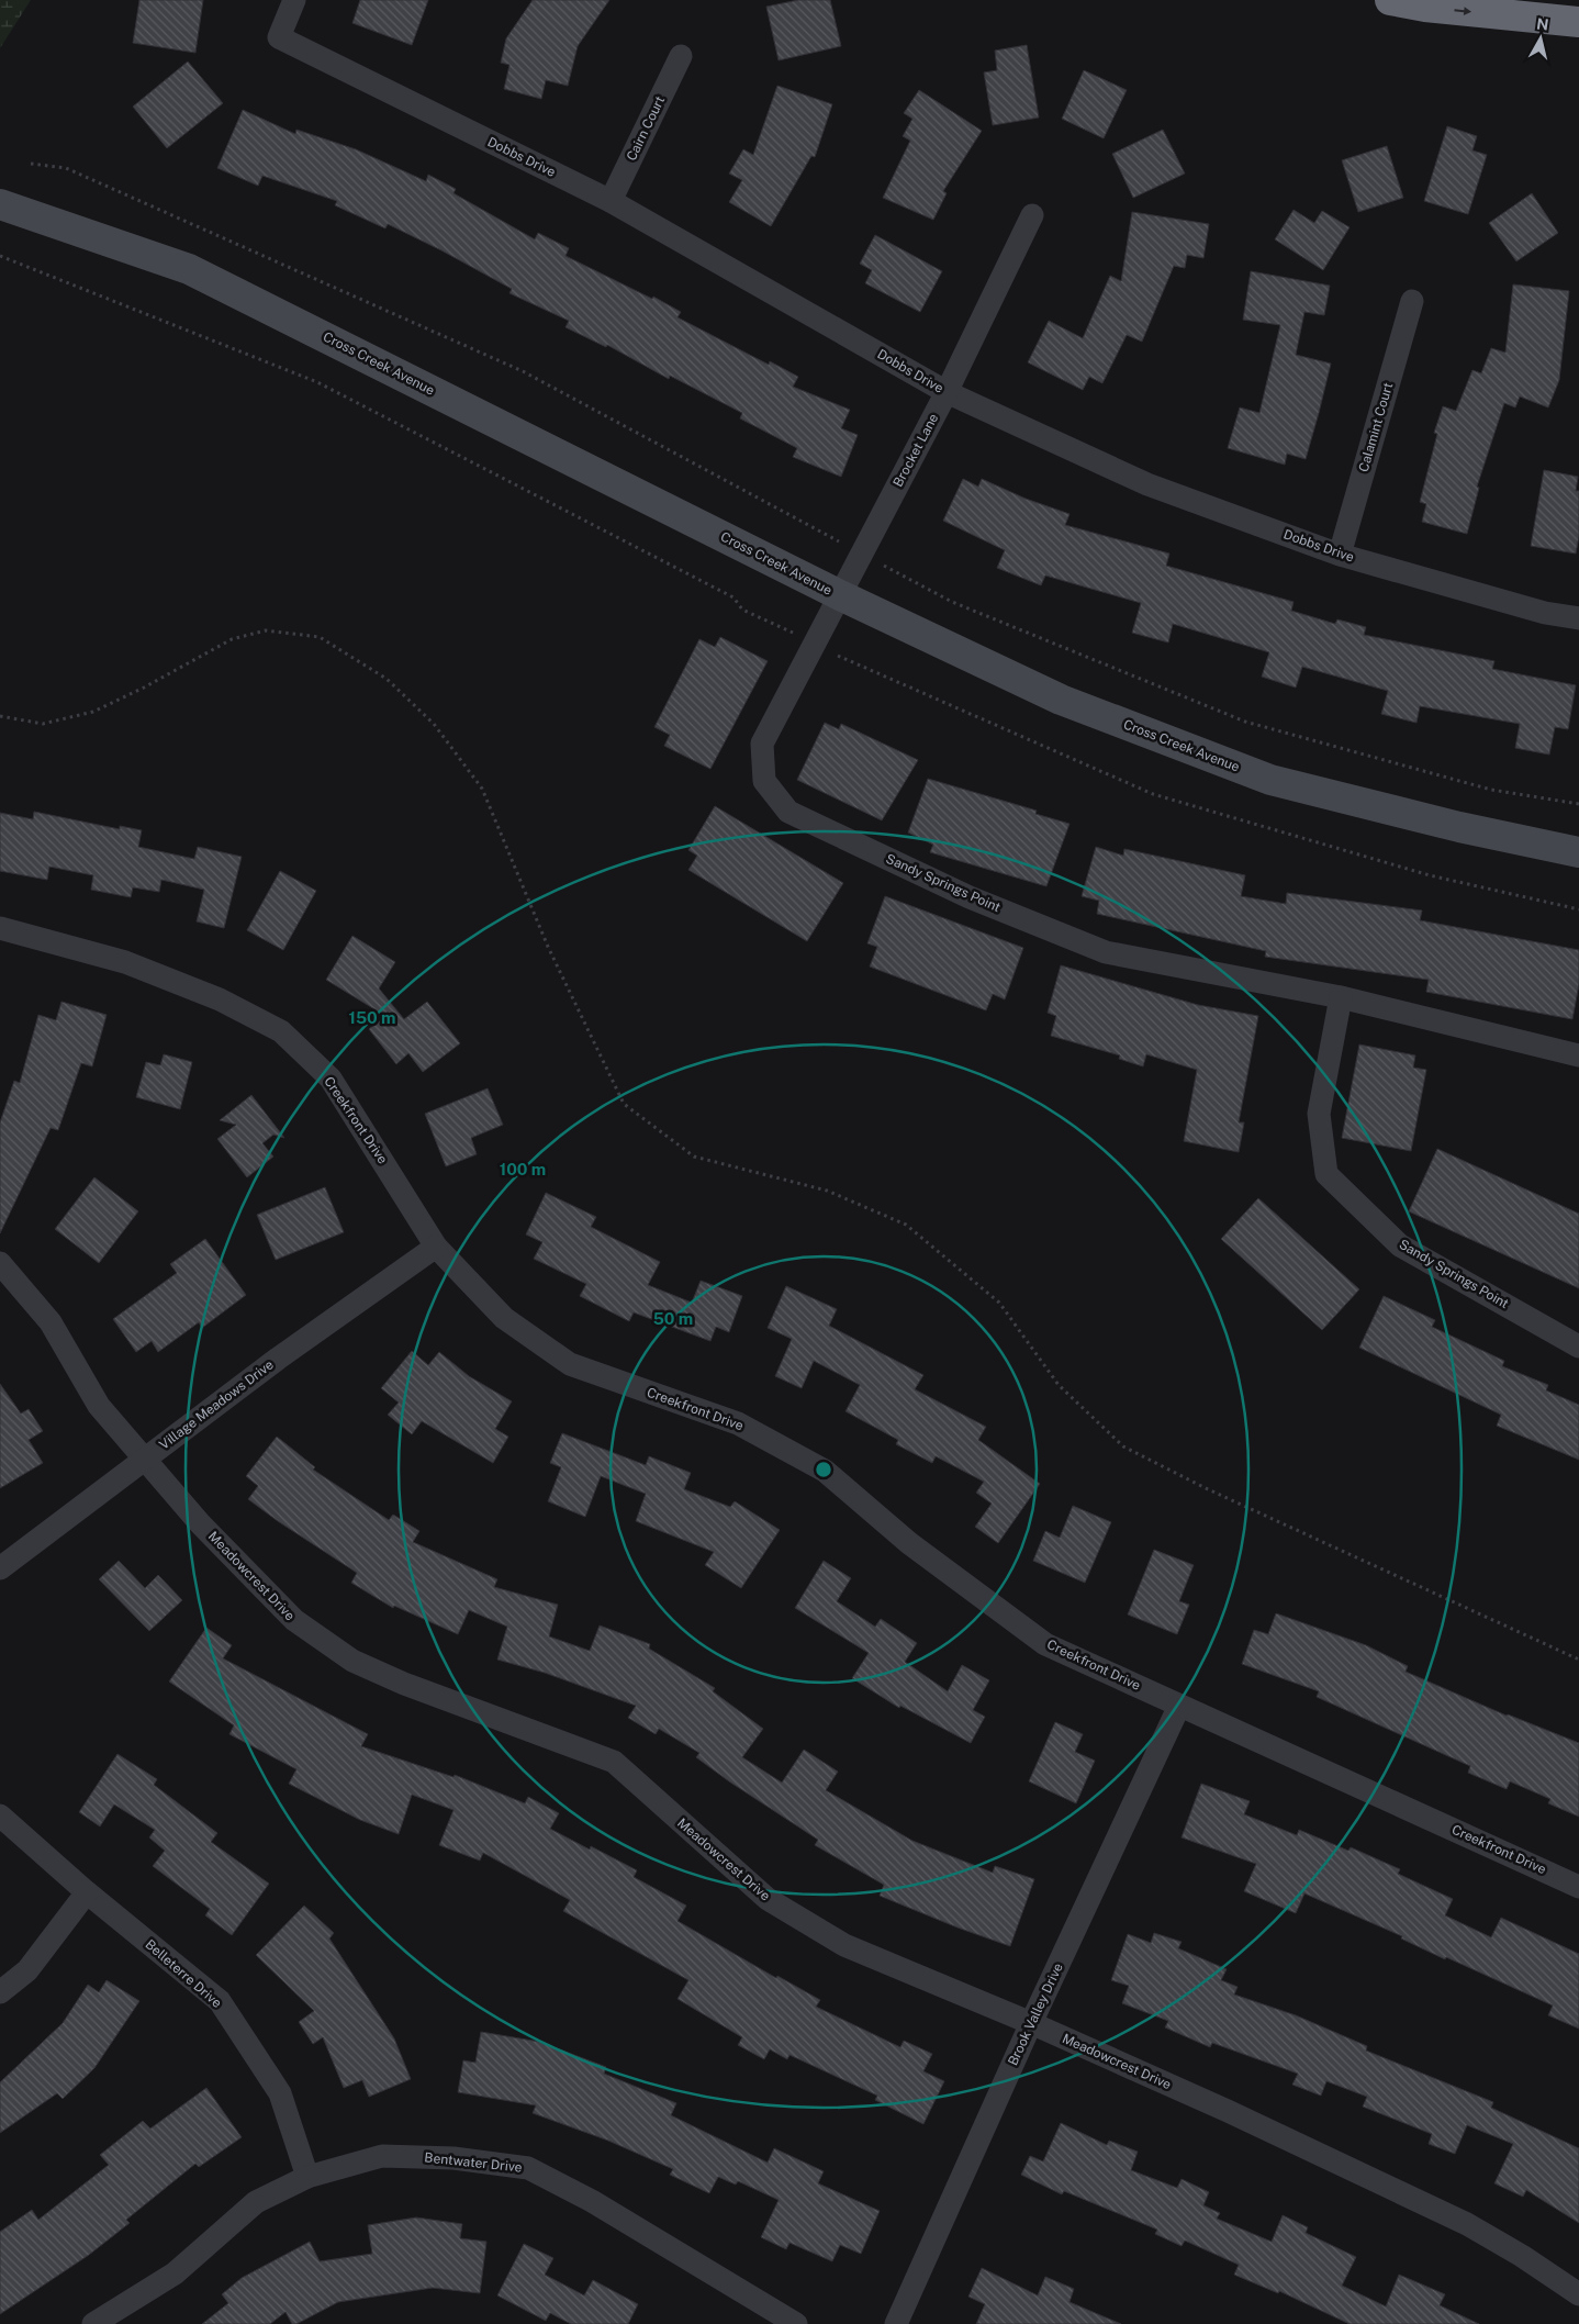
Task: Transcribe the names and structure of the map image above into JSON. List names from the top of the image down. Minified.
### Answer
{"streets":{"street":["Cairn Court","Dobbs Drive","Cross Creek Avenue","Calamint Court","Brocket Lane","Sandy Springs Point","Creekfront Drive","Village Meadows Drive","Meadowcrest Drive","Belleterre Drive","Brook Valley Drive","Bentwater Drive"]},"crossings":[["Cairn Court","Dobbs Drive"],["Dobbs Drive","Calamint Court"],["Dobbs Drive","Brocket Lane"],["Cross Creek Avenue","Brocket Lane"],["Cross Creek Avenue","Sandy Springs Point"],["Brocket Lane","Sandy Springs Point"],["Creekfront Drive","Village Meadows Drive"],["Creekfront Drive","Brook Valley Drive"],["Village Meadows Drive","Meadowcrest Drive"],["Meadowcrest Drive","Brook Valley Drive"],["Belleterre Drive","Bentwater Drive"]],"north":"top","rings":["150 m","100 m","50 m"]}
